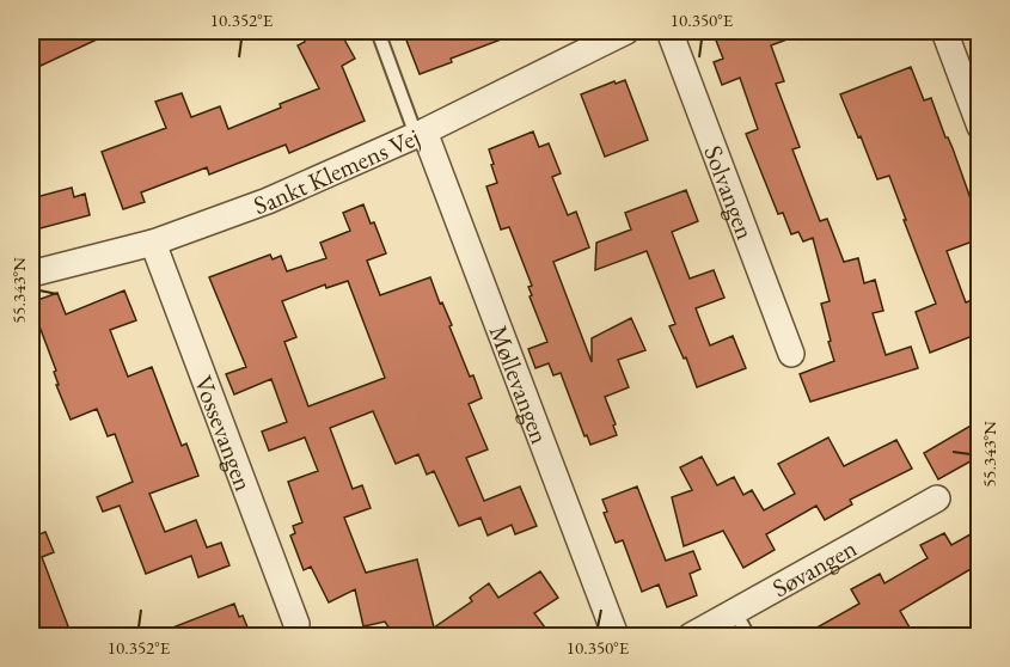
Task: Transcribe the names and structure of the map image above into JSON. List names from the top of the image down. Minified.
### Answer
{"streets":{"street":["Sankt Klemens Vej","Solvangen","Møllevangen","Vossevangen","Søvangen"]},"crossings":[["Sankt Klemens Vej","Møllevangen"],["Sankt Klemens Vej","Vossevangen"]],"coordinates":["10.352°E","10.350°E","55.343°N"]}
